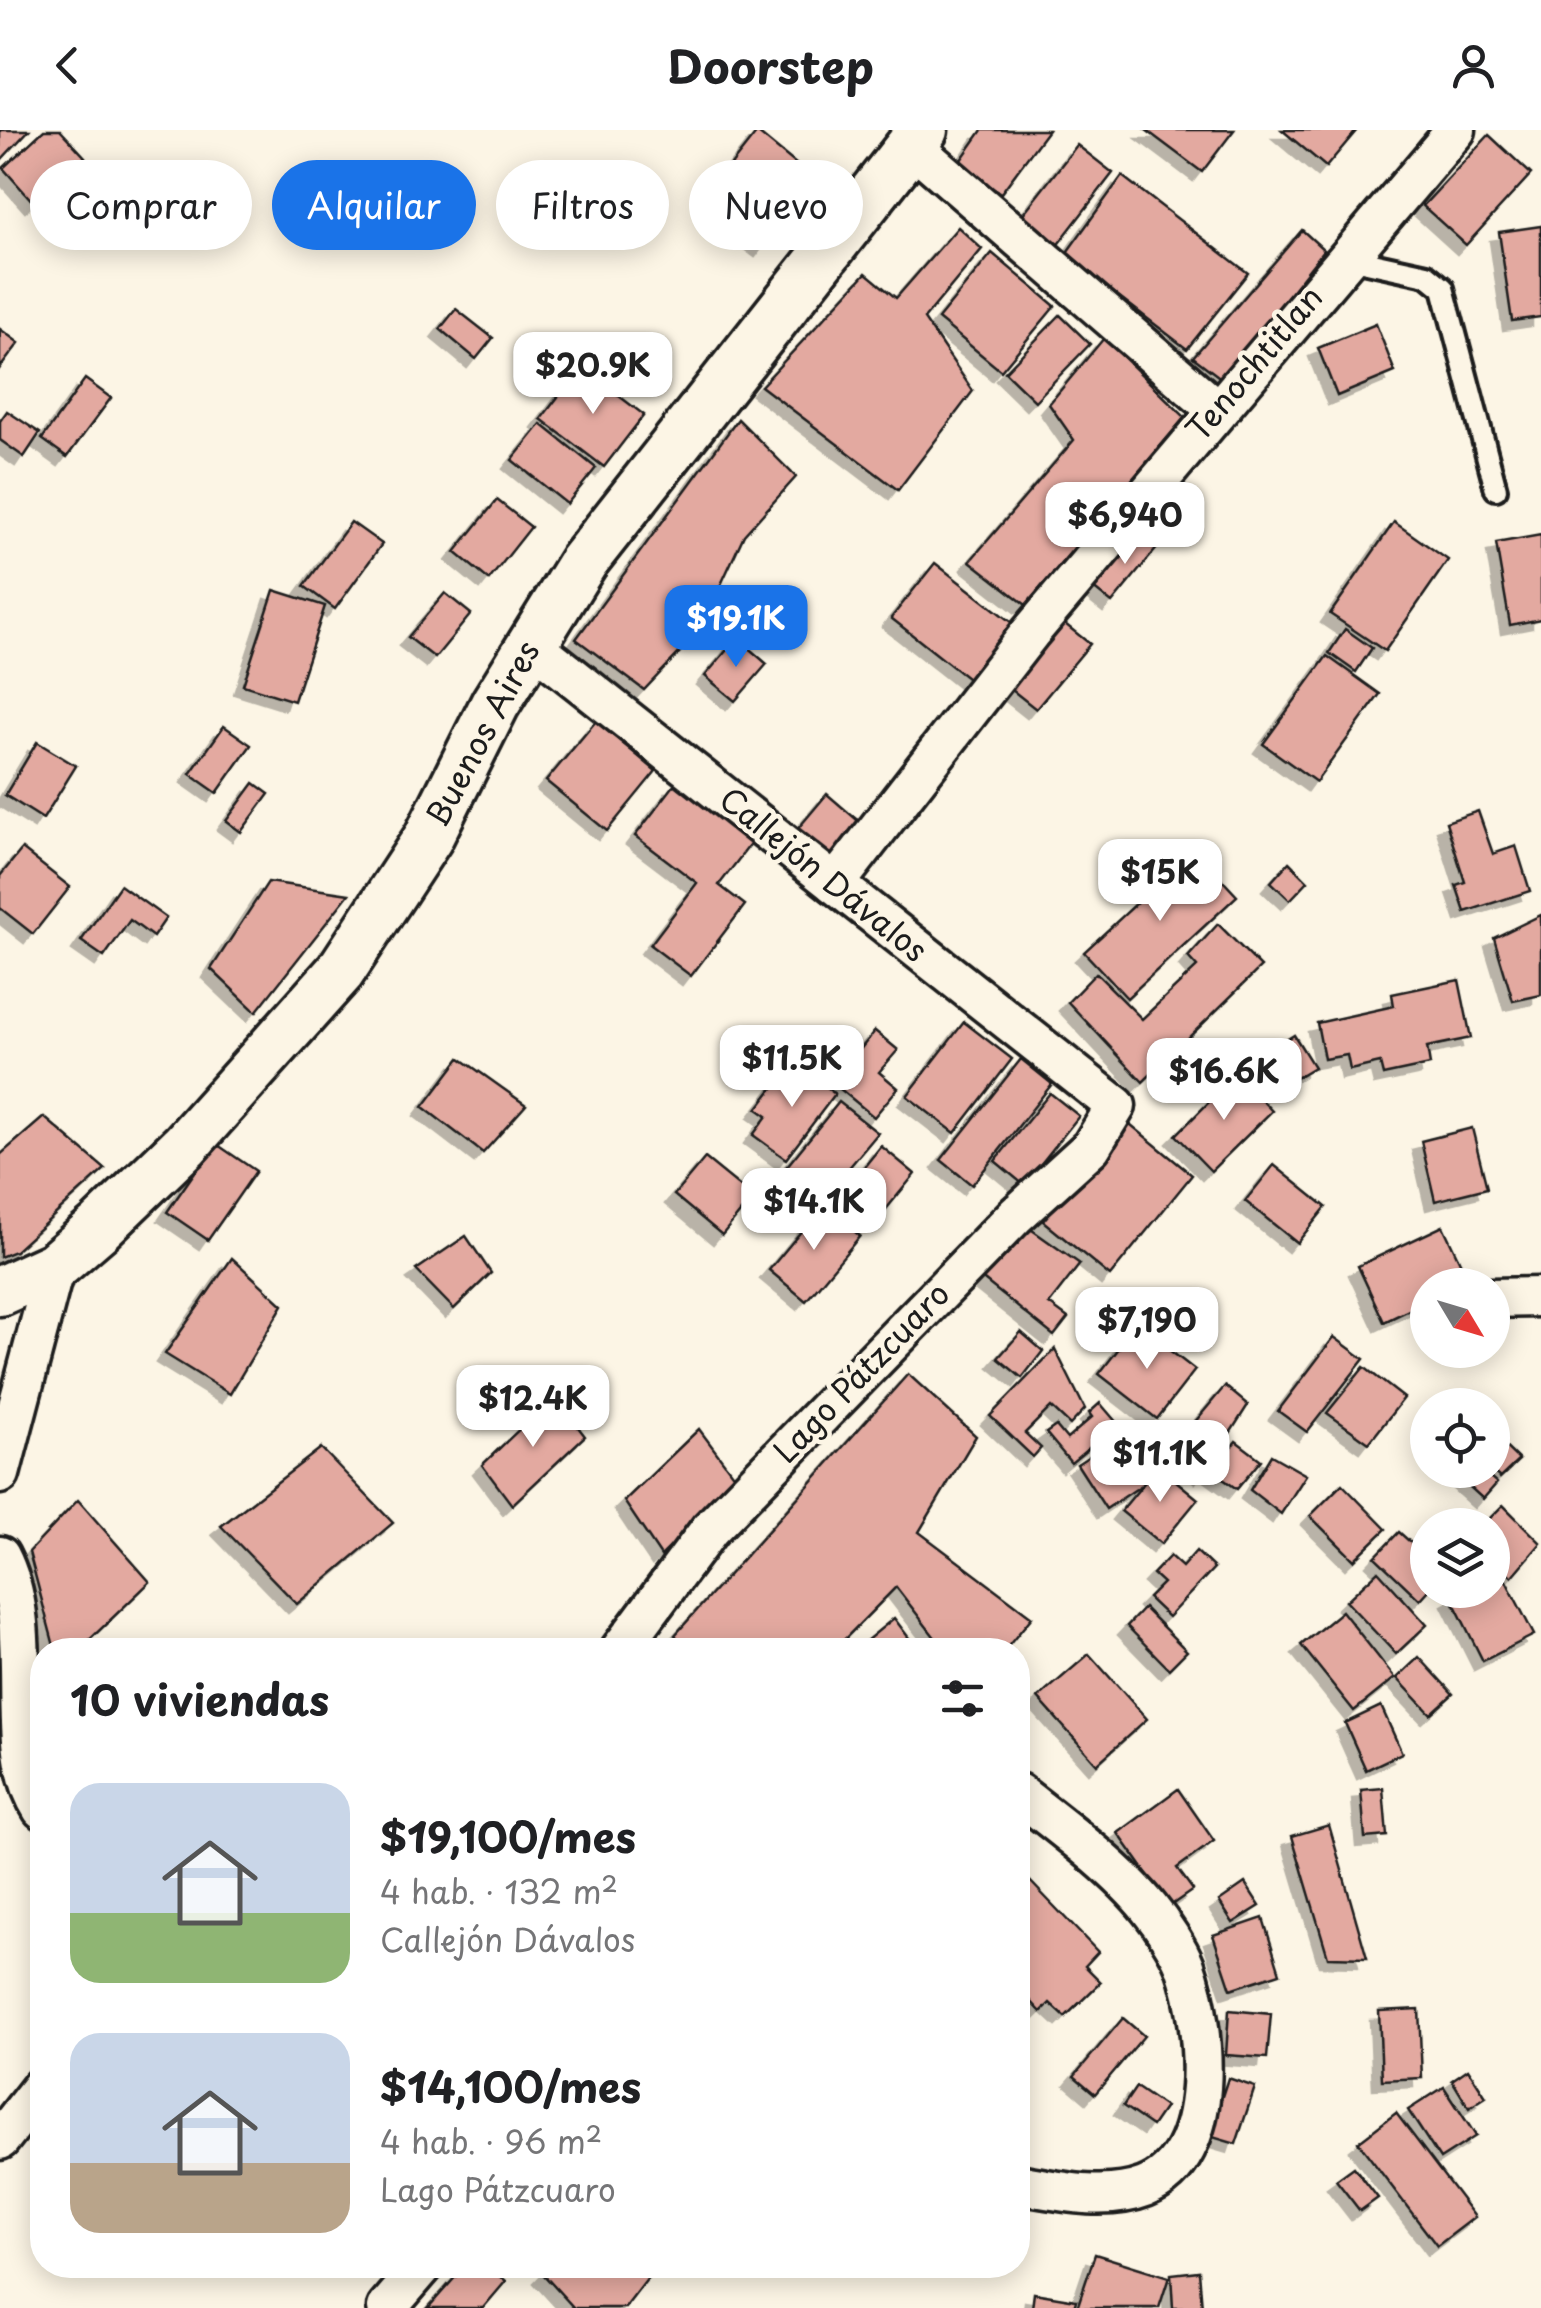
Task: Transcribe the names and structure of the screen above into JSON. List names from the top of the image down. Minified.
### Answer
{"streets":{"street":["Tenochtitlan","Buenos Aires","Callejón Dávalos","Lago Pátzcuaro"]},"crossings":[["Tenochtitlan","Callejón Dávalos"],["Buenos Aires","Callejón Dávalos"],["Callejón Dávalos","Lago Pátzcuaro"]],"north":"bottom right","page":{"header":"Doorstep","chip":["Comprar","Alquilar","Filtros","Nuevo"],"price":["$20.9K","$6,940","$19.1K","$15K","$11.5K","$16.6K","$14.1K","$7,190","$12.4K","$11.1K"],"heading":"10 viviendas","list":[{"name":"$19,100/mes","note":"4 hab. · 132 m² · Callejón Dávalos"},{"name":"$14,100/mes","note":"4 hab. · 96 m² · Lago Pátzcuaro"}]}}
